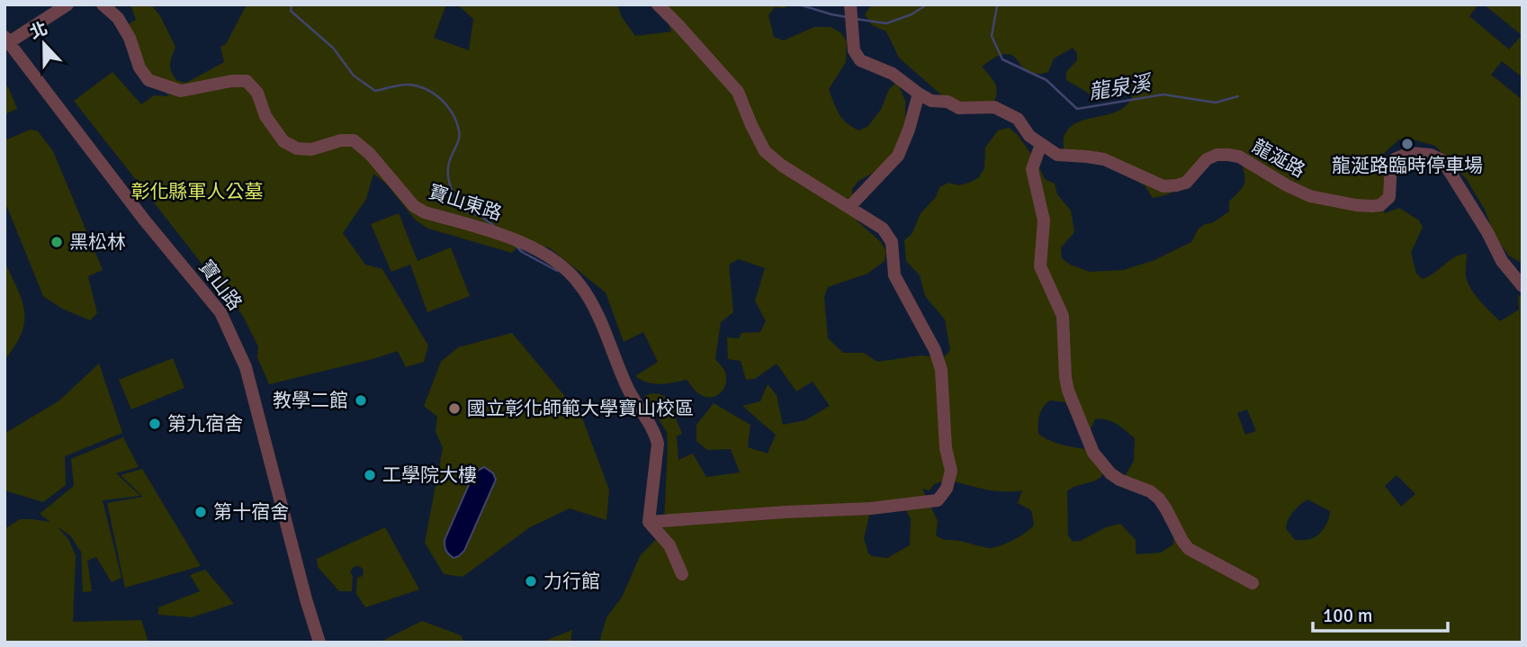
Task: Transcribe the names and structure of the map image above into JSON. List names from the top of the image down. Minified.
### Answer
{"streets":{"street":["龍涎路","寶山東路","寶山路"]},"water":["龍泉溪"],"parks":["彰化縣軍人公墓"],"places":["龍涎路臨時停車場","黑松林","教學二館","國立彰化師範大學寶山校區","第九宿舍","工學院大樓","第十宿舍","力行館"],"scale_bar":"100 m","north":"top"}
